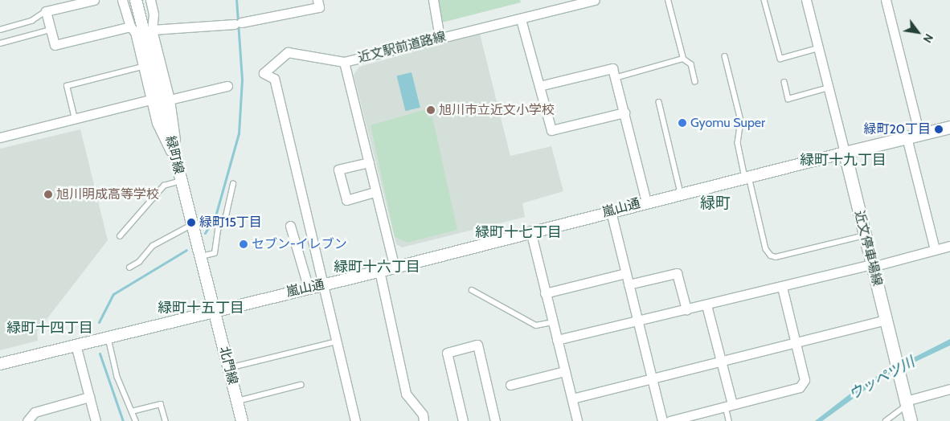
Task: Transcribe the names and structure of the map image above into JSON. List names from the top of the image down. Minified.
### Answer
{"streets":{"main road":["近文停車場線"],"street":["近文駅前道路線","緑町線","嵐山通","北門線"]},"crossings":[["近文駅前道路線","嵐山通"],["緑町線","嵐山通"],["緑町線","北門線"],["嵐山通","近文停車場線"],["嵐山通","北門線"]],"districts":["緑町十九丁目","緑町","緑町十七丁目","緑町十六丁目","緑町十五丁目","緑町十四丁目"],"water":["ウッペツ川"],"places":["旭川市立近文小学校","Gyomu Super","緑町20丁目","旭川明成高等学校","緑町15丁目","セブン-イレブン"],"north":"bottom right"}
